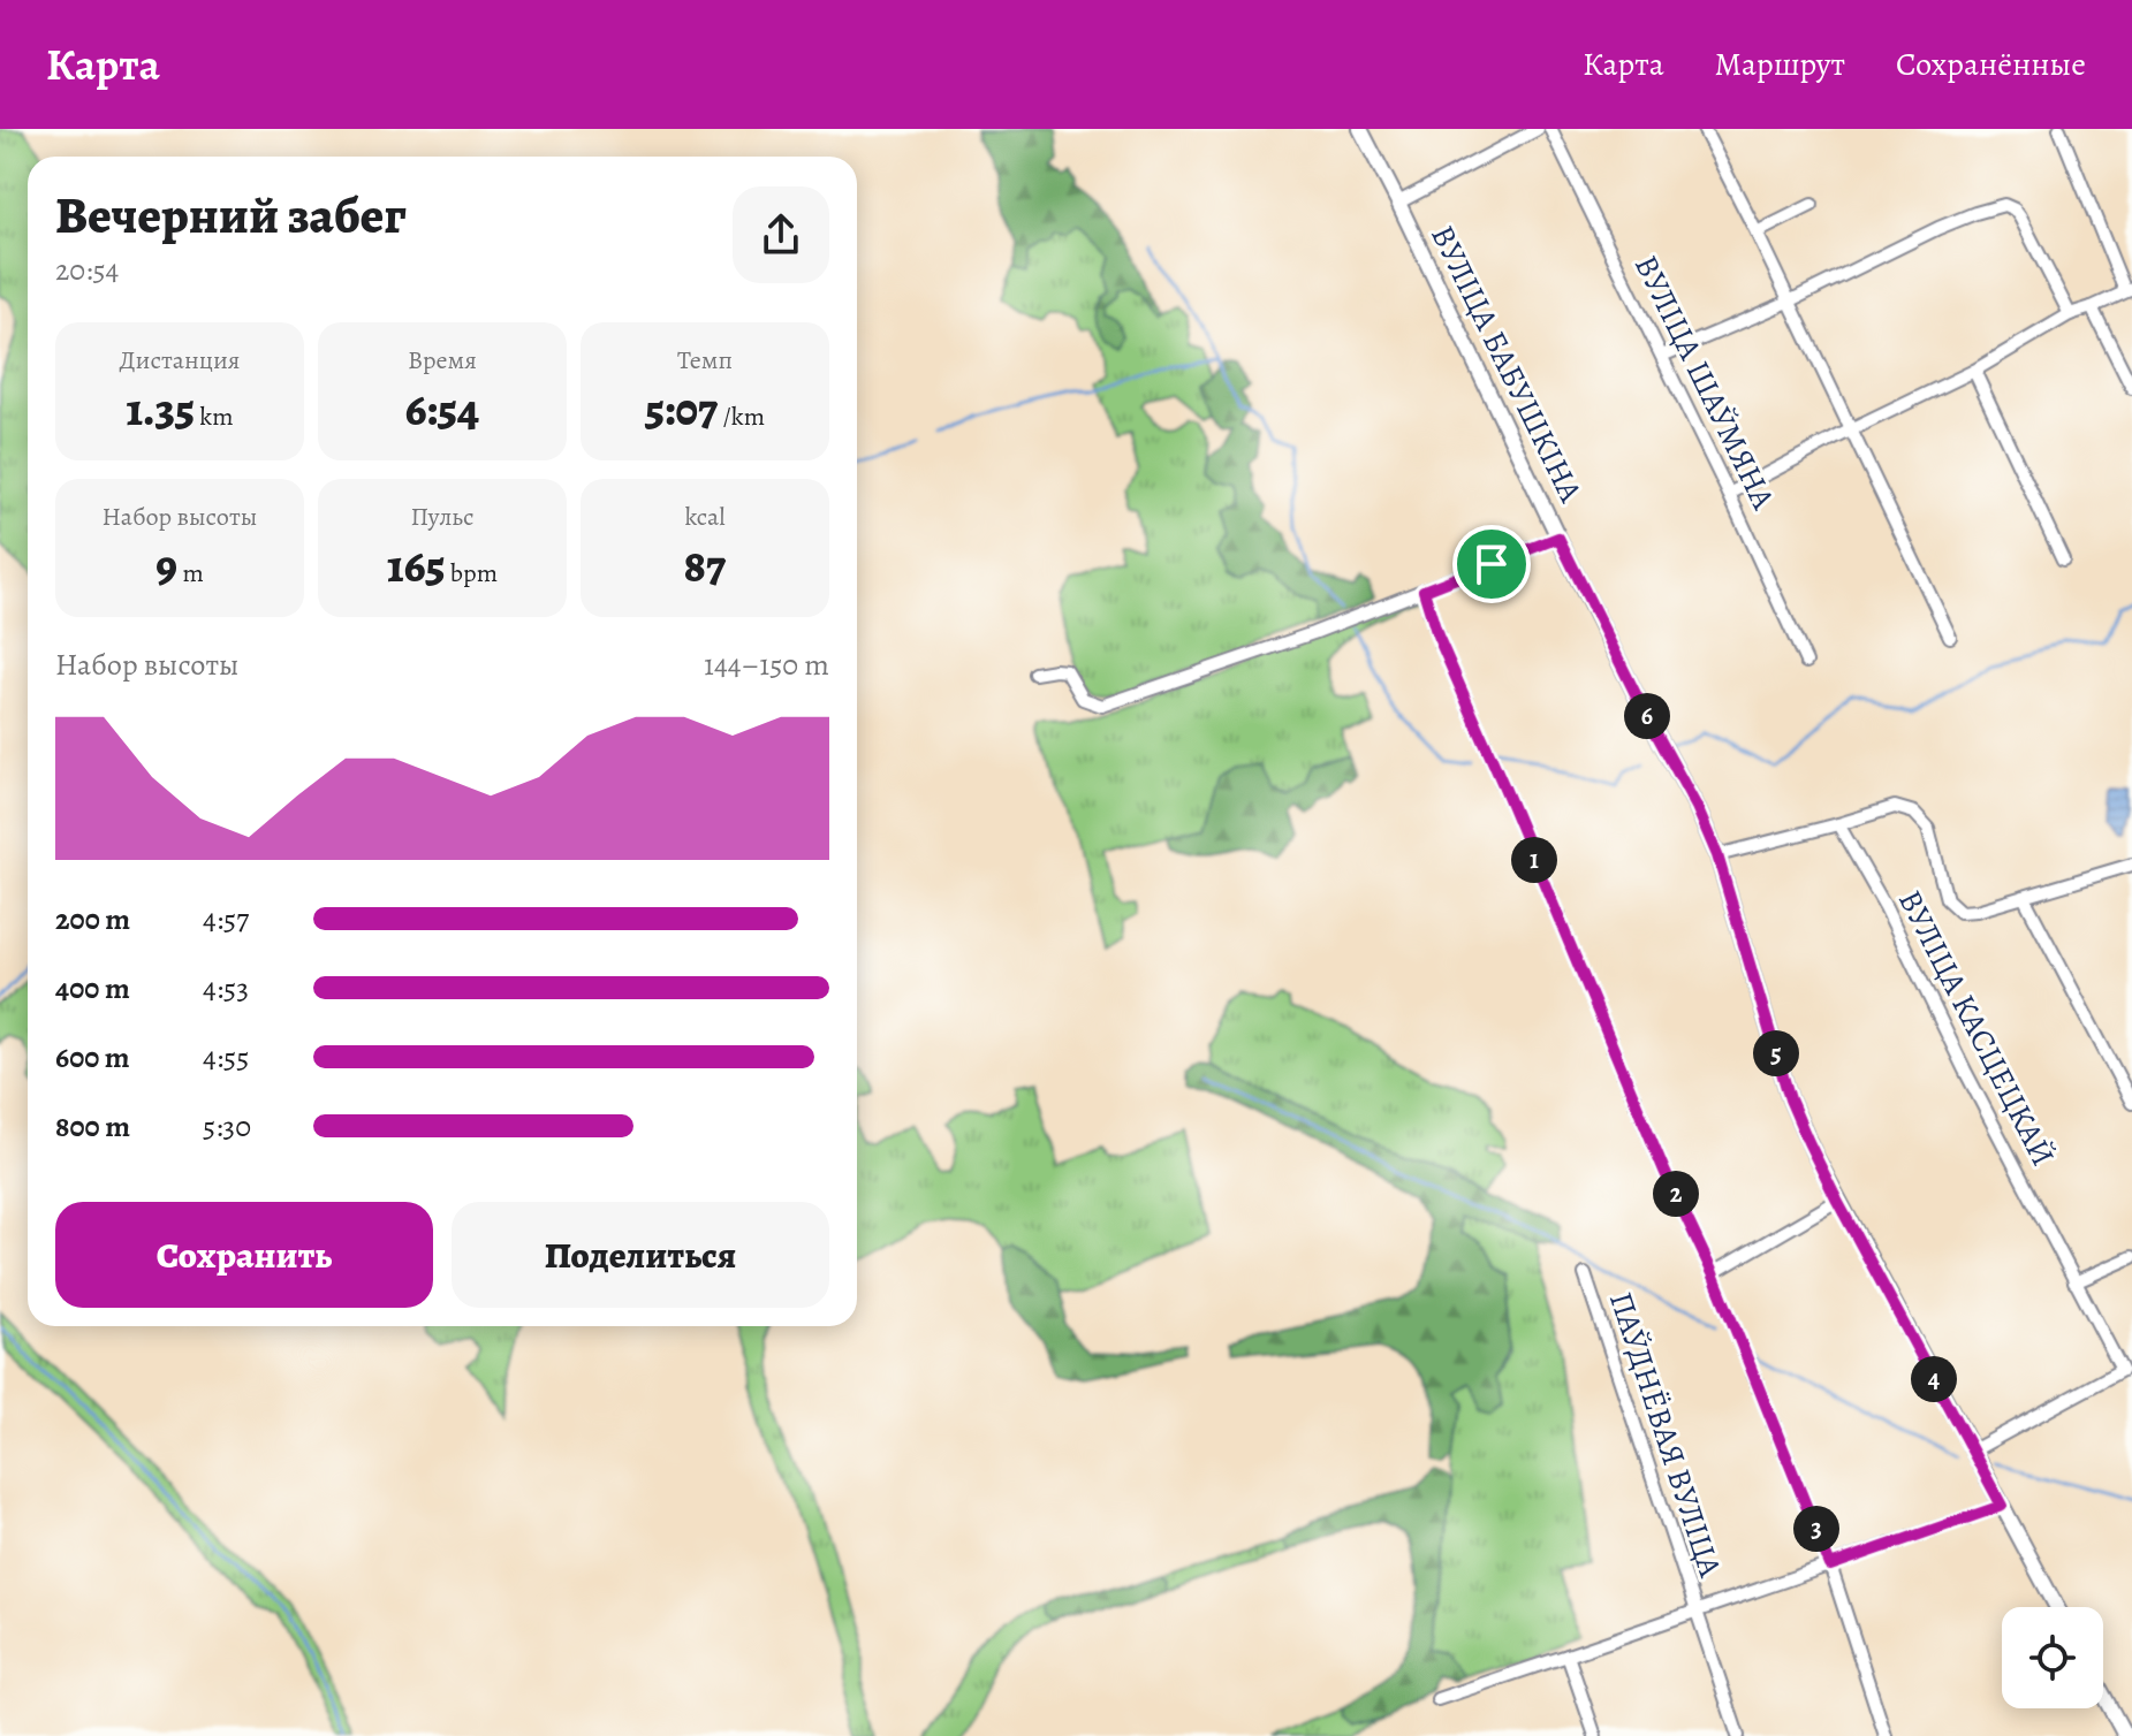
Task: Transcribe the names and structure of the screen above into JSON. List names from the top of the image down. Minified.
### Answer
{"streets":{"street":["ВУЛІЦА БАБУШКІНА","ВУЛІЦА ШАЎМЯНА","ВУЛІЦА КАСЦЕЦКАЙ","ПАЎДНЁВАЯ ВУЛІЦА"]},"crossings":[["ВУЛІЦА БАБУШКІНА","ВУЛІЦА КАСЦЕЦКАЙ"]],"page":{"header":"Карта","nav":["Карта","Маршрут","Сохранённые"],"heading":["Вечерний забег","20:54"],"stats":[["Дистанция","1.35 km"],["Время","6:54"],["Темп","5:07 /km"],["Набор высоты","9 m"],["Пульс","165 bpm"],["kcal","87"]],"chart":["Набор высоты","144–150 m"],"pins":["6","1","5","2","4","3"],"list":[{"name":"200 m","note":"4:57"},{"name":"400 m","note":"4:53"},{"name":"600 m","note":"4:55"},{"name":"800 m","note":"5:30"}],"buttons":["Сохранить","Поделиться"]}}
